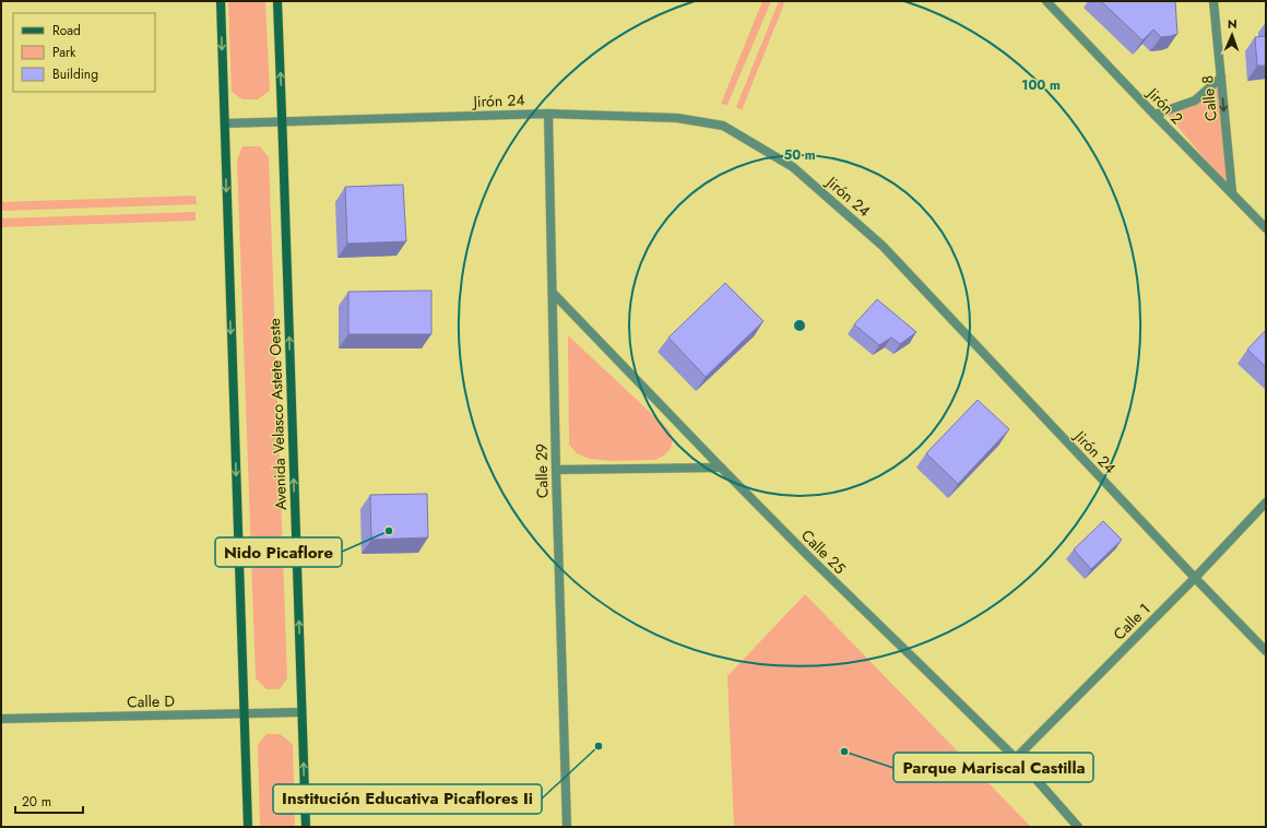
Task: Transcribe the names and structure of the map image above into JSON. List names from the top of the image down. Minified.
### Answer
{"streets":{"street":["Calle 8","Jirón 24","Jirón 2","Avenida Velasco Astete Oeste","Calle 29","Calle 25","Calle 1","Calle D"]},"crossings":[["Calle 8","Jirón 2"],["Jirón 24","Avenida Velasco Astete Oeste"],["Jirón 24","Calle 29"],["Jirón 24","Calle 1"],["Avenida Velasco Astete Oeste","Calle D"],["Calle 29","Calle 25"],["Calle 25","Calle 1"]],"one_way":["Calle 8"],"places":["Nido Picaflore","Institución Educativa Picaflores Ii","Parque Mariscal Castilla"],"legend":["Road","Park","Building"],"scale_bar":"20 m","north":"top","rings":["100 m","50 m"]}
